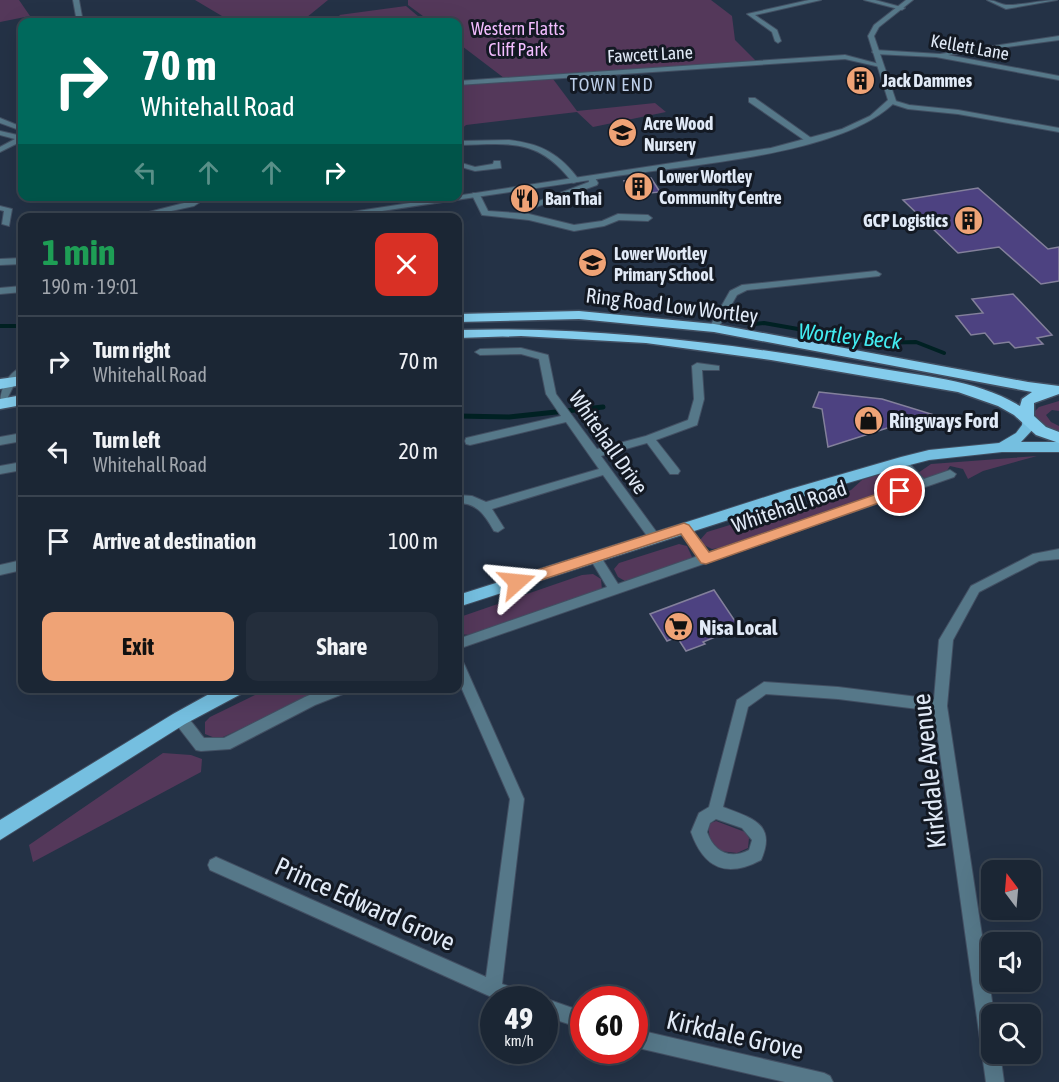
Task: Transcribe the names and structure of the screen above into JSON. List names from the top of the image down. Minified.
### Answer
{"streets":{"highway":["Ring Road Low Wortley"],"main road":["Whitehall Road"],"street":["Kellett Lane","Fawcett Lane","Whitehall Drive","Kirkdale Avenue","Prince Edward Grove","Kirkdale Grove"]},"crossings":[["Kellett Lane","Fawcett Lane"],["Ring Road Low Wortley","Whitehall Road"],["Whitehall Drive","Whitehall Road"]],"districts":["TOWN END"],"water":["Wortley Beck"],"parks":["Western Flatts Cliff Park"],"places":{"building":["Jack Dammes","Lower Wortley Community Centre","GCP Logistics"],"school or university":["Acre Wood Nursery","Lower Wortley Primary School"],"restaurant":["Ban Thai"],"shop":["Ringways Ford"],"supermarket":["Nisa Local"]},"north":"top","page":{"turn":["70 m","Whitehall Road"],"heading":["1 min","190 m · 19:01"],"list":[{"name":"Turn right","note":"Whitehall Road","value":"70 m"},{"name":"Turn left","note":"Whitehall Road","value":"20 m"},{"name":"Arrive at destination","value":"100 m"}],"buttons":["Exit","Share"],"speed":"49 km/h","limit":"60"}}
